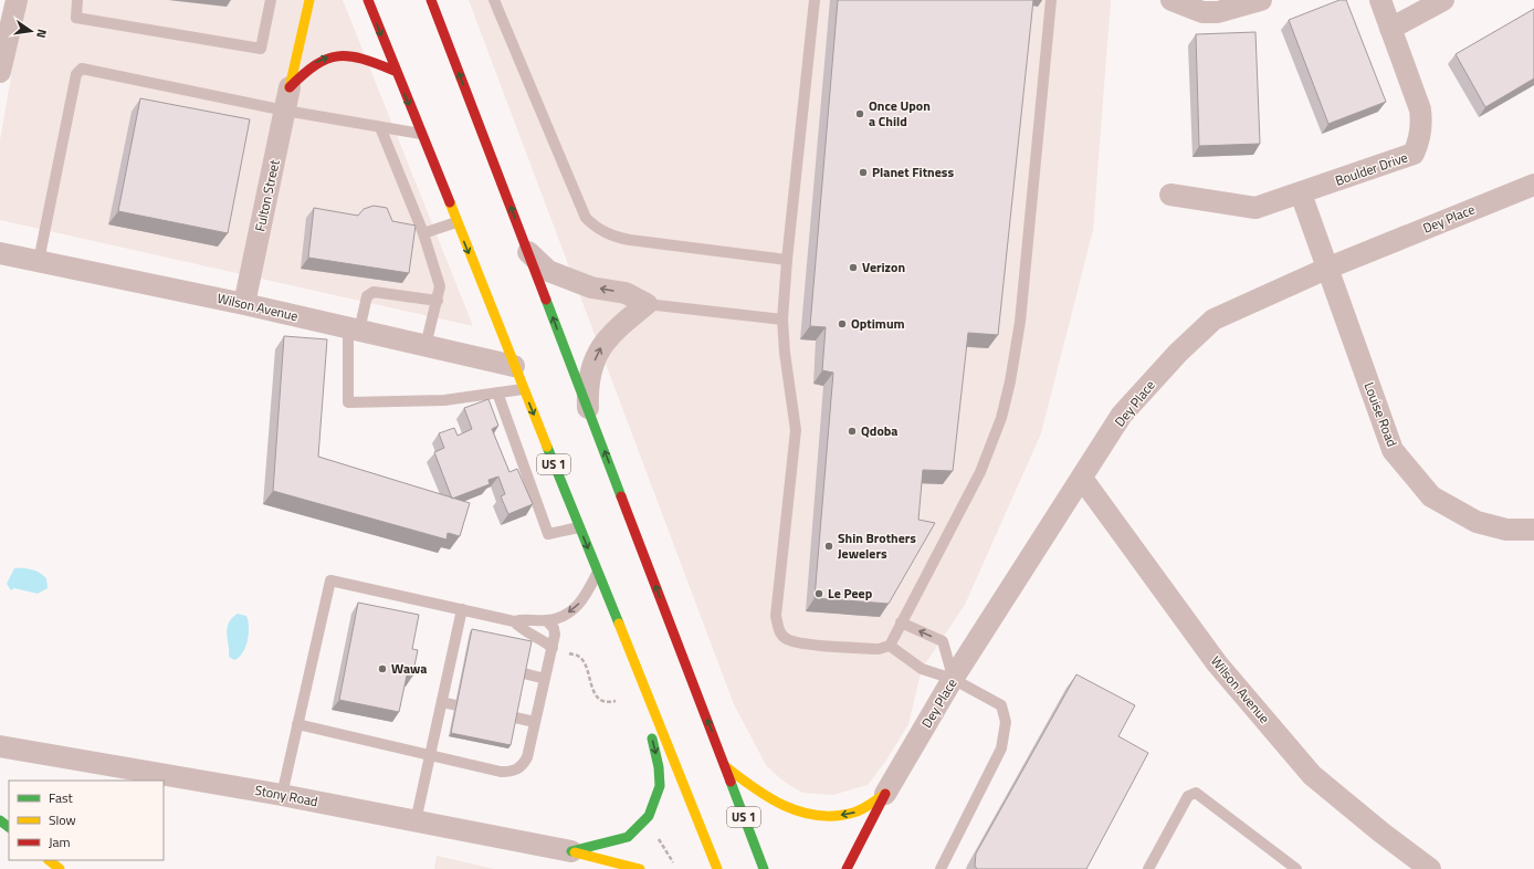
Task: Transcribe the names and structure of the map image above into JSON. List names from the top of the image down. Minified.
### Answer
{"streets":{"main road":["US 1"],"street":["Boulder Drive","Fulton Street","Dey Place","Wilson Avenue","Louise Road","Stony Road"]},"crossings":[["Boulder Drive","Louise Road"],["Fulton Street","Wilson Avenue"],["Dey Place","Wilson Avenue"],["Dey Place","Louise Road"],["Wilson Avenue","US 1"]],"places":["Once Upon a Child","Planet Fitness","Verizon","Optimum","Qdoba","Shin Brothers Jewelers","Le Peep","Wawa"],"legend":["Fast","Slow","Jam"],"north":"right"}
